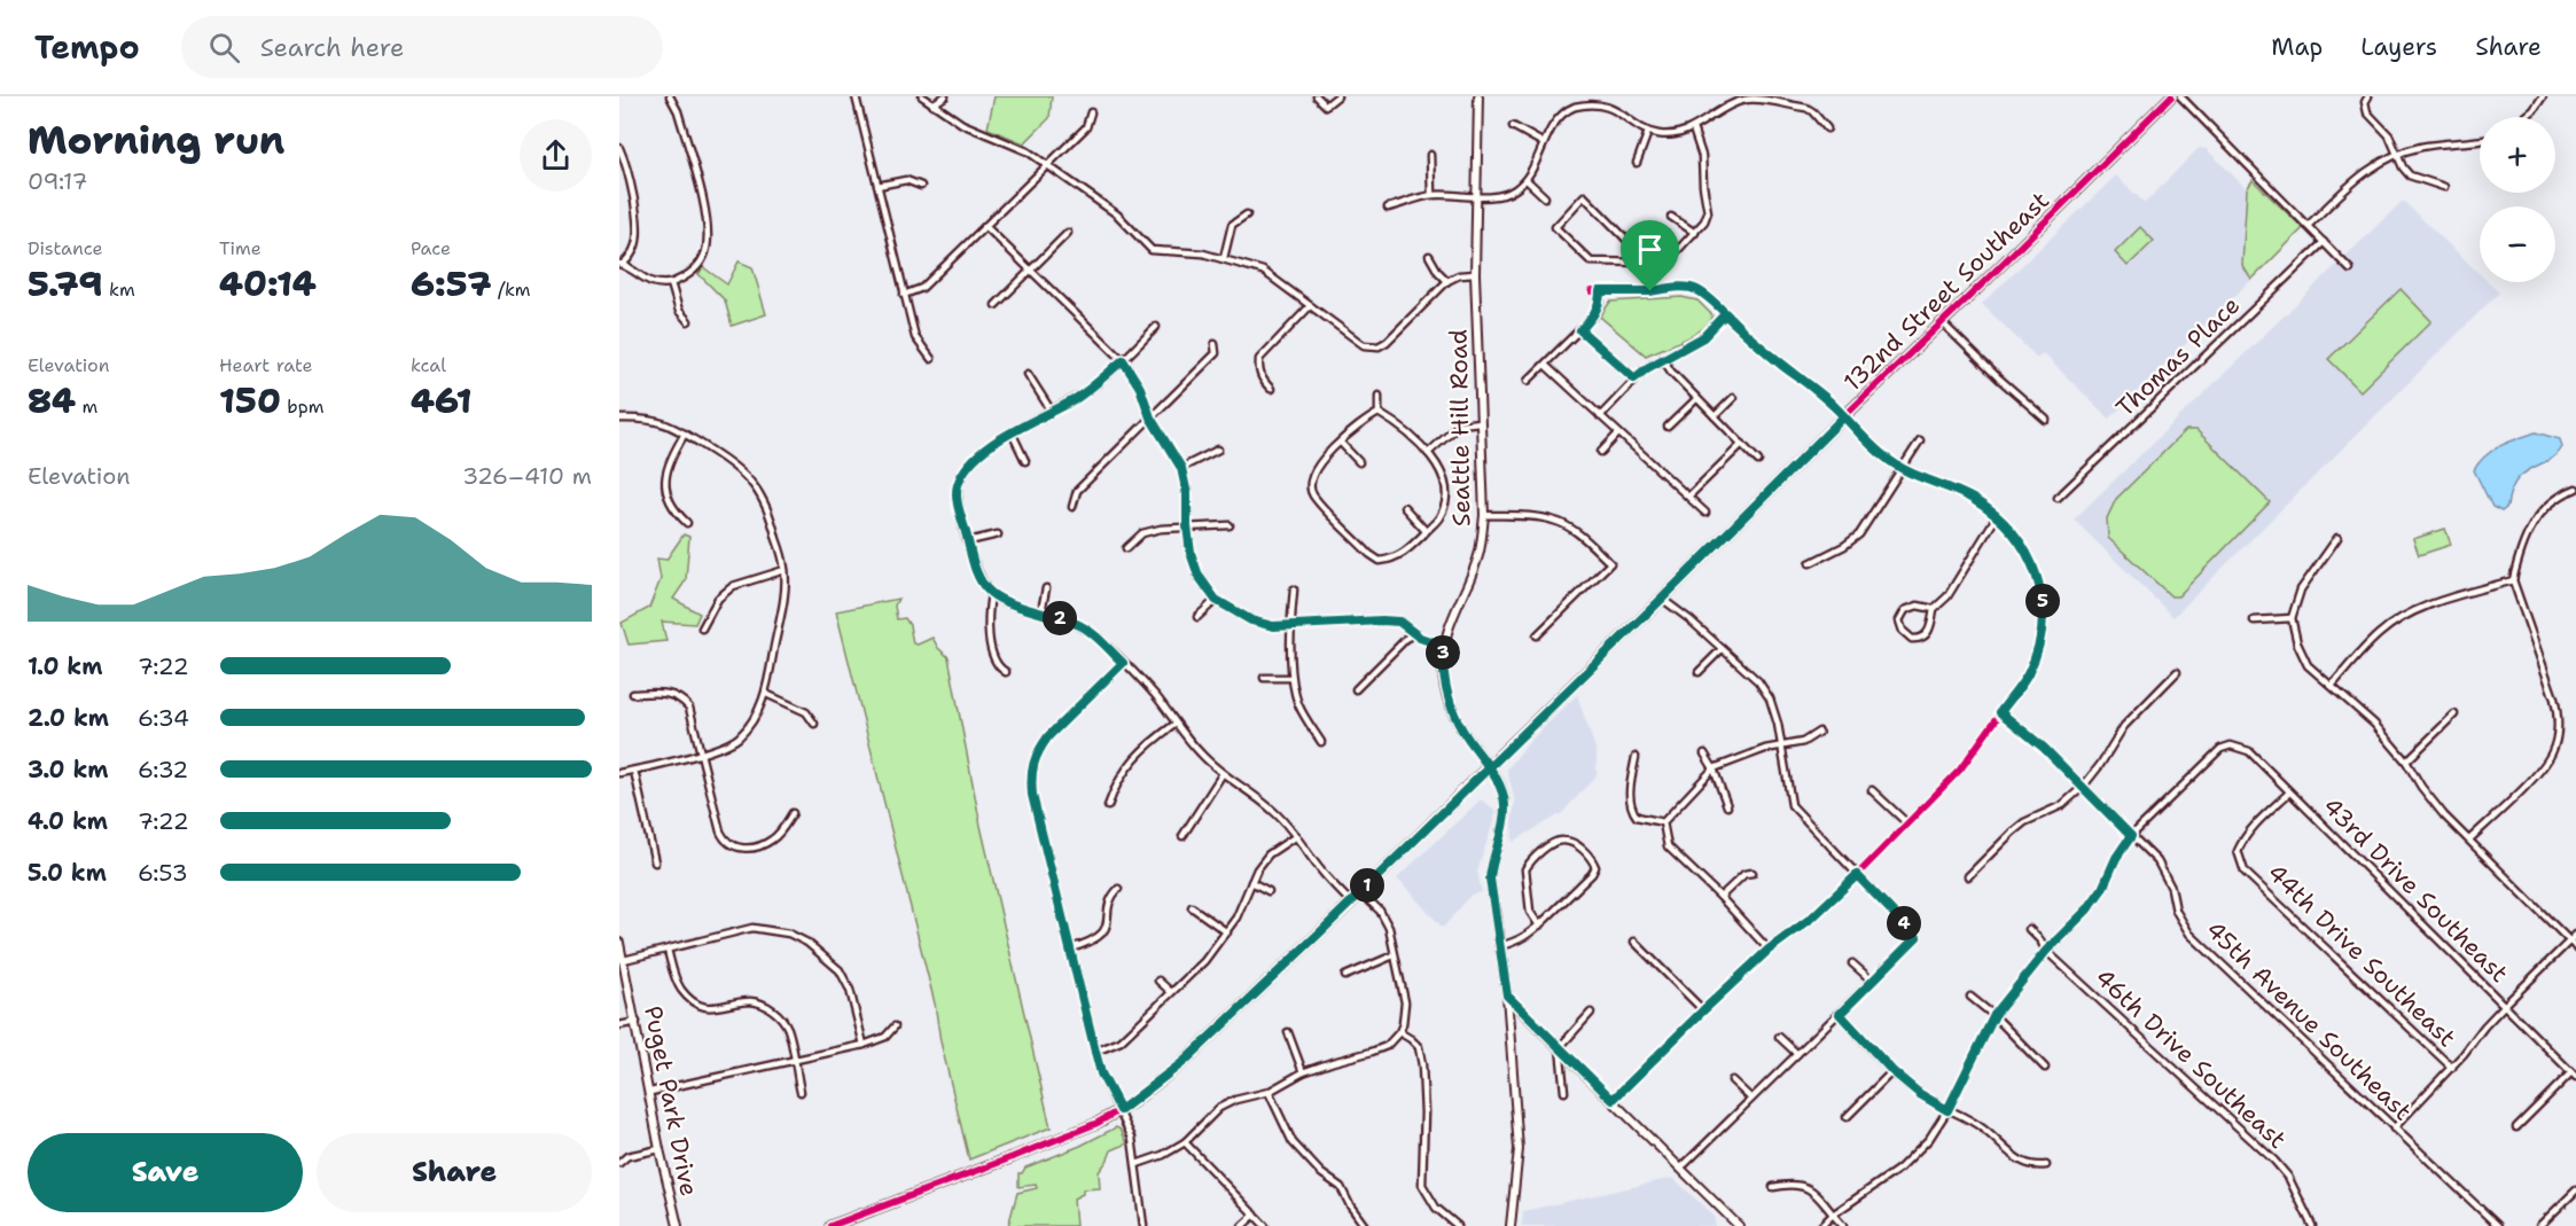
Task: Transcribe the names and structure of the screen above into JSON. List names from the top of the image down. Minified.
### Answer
{"streets":{"main road":["132nd Street Southeast","Seattle Hill Road","Puget Park Drive"],"street":["Thomas Place","43rd Drive Southeast","44th Drive Southeast","45th Avenue Southeast","46th Drive Southeast"]},"crossings":[["132nd Street Southeast","Seattle Hill Road"],["43rd Drive Southeast","44th Drive Southeast"],["43rd Drive Southeast","45th Avenue Southeast"]],"page":{"header":"Tempo","search":"Search here","nav":["Map","Layers","Share"],"heading":["Morning run","09:17"],"map_buttons":["+","−"],"stats":[["Distance","5.79 km"],["Time","40:14"],["Pace","6:57 /km"],["Elevation","84 m"],["Heart rate","150 bpm"],["kcal","461"]],"chart":["Elevation","326–410 m"],"pins":["5","2","3","1","4"],"list":[{"name":"1.0 km","note":"7:22"},{"name":"2.0 km","note":"6:34"},{"name":"3.0 km","note":"6:32"},{"name":"4.0 km","note":"7:22"},{"name":"5.0 km","note":"6:53"}],"buttons":["Save","Share"]}}
